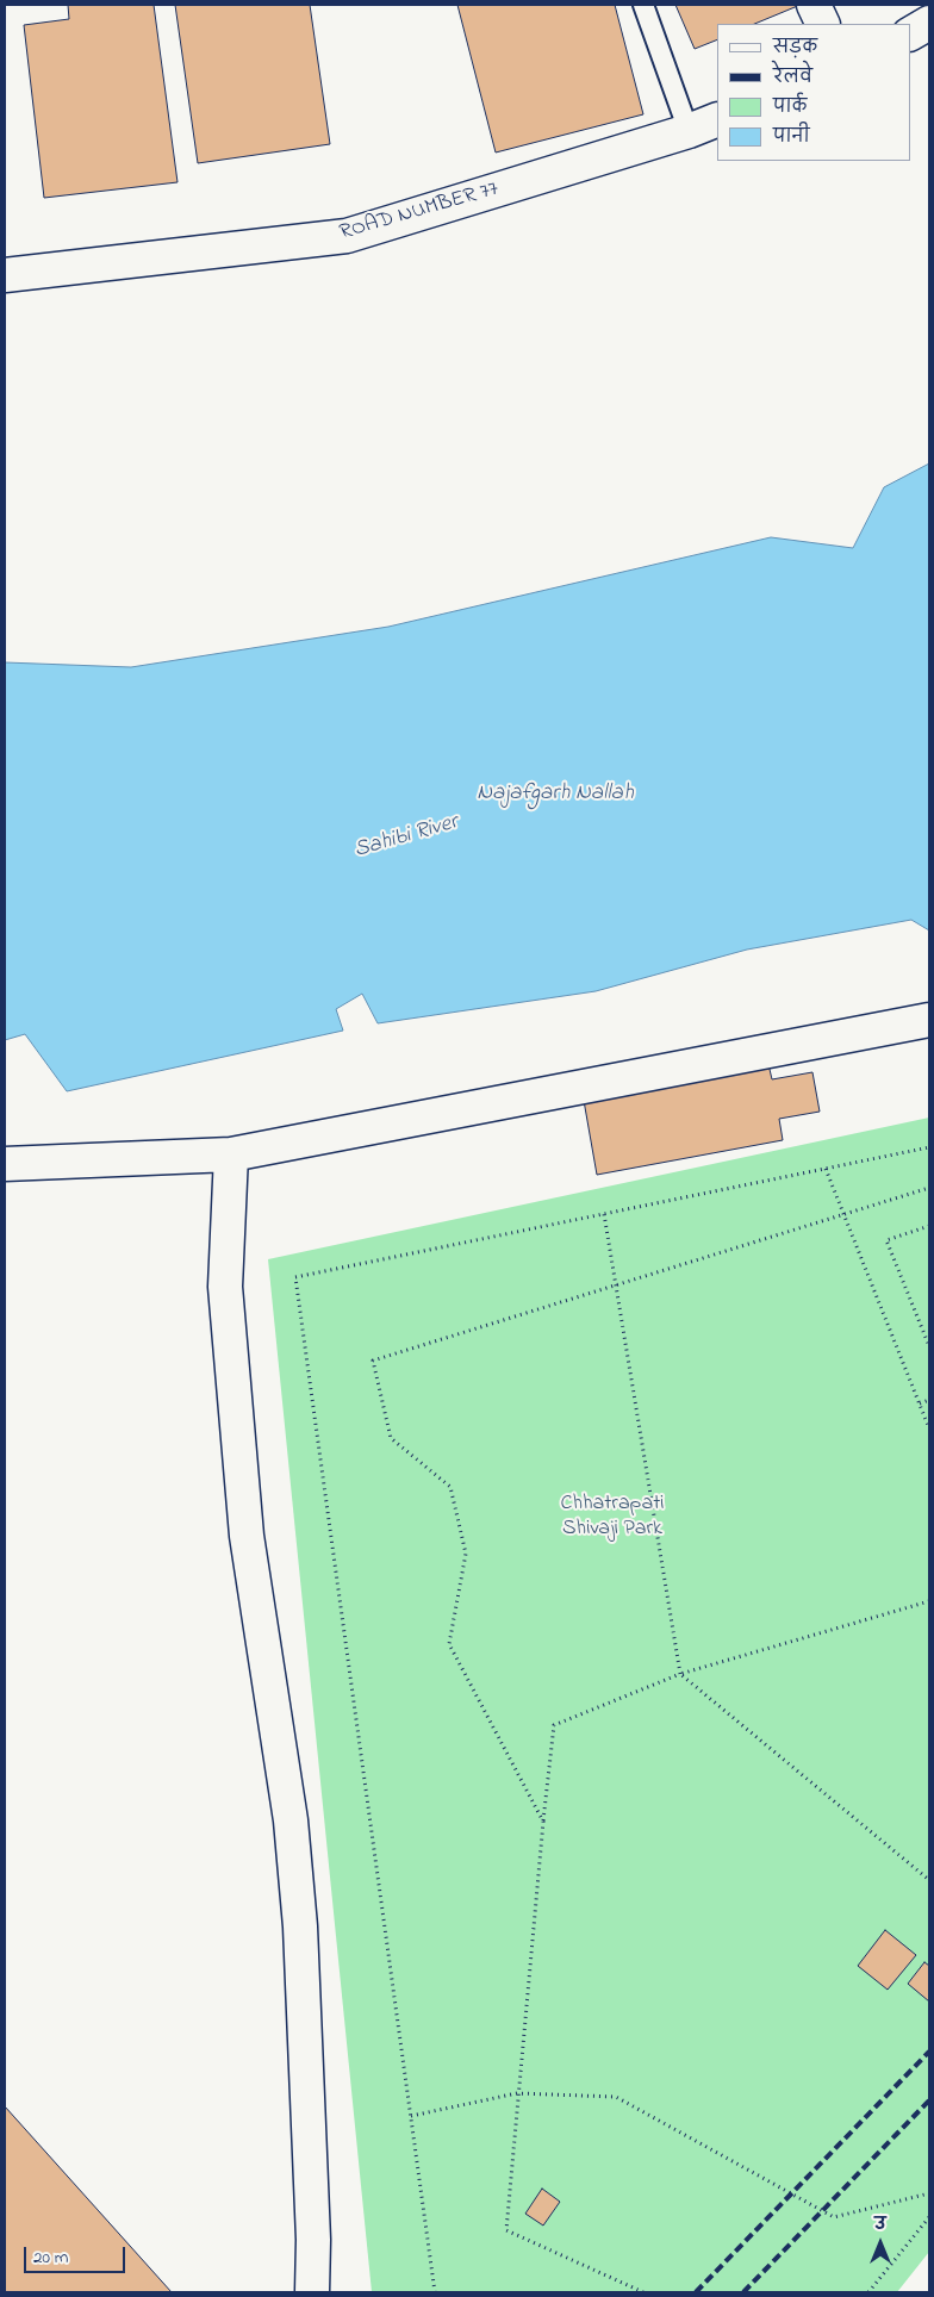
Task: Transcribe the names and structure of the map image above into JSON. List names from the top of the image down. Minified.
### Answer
{"streets":{"street":["ROAD NUMBER 77"]},"water":["Najafgarh Nallah","Sahibi River"],"parks":["Chhatrapati Shivaji Park"],"legend":["सड़क","रेलवे","पार्क","पानी"],"scale_bar":"20 m","north":"top"}
